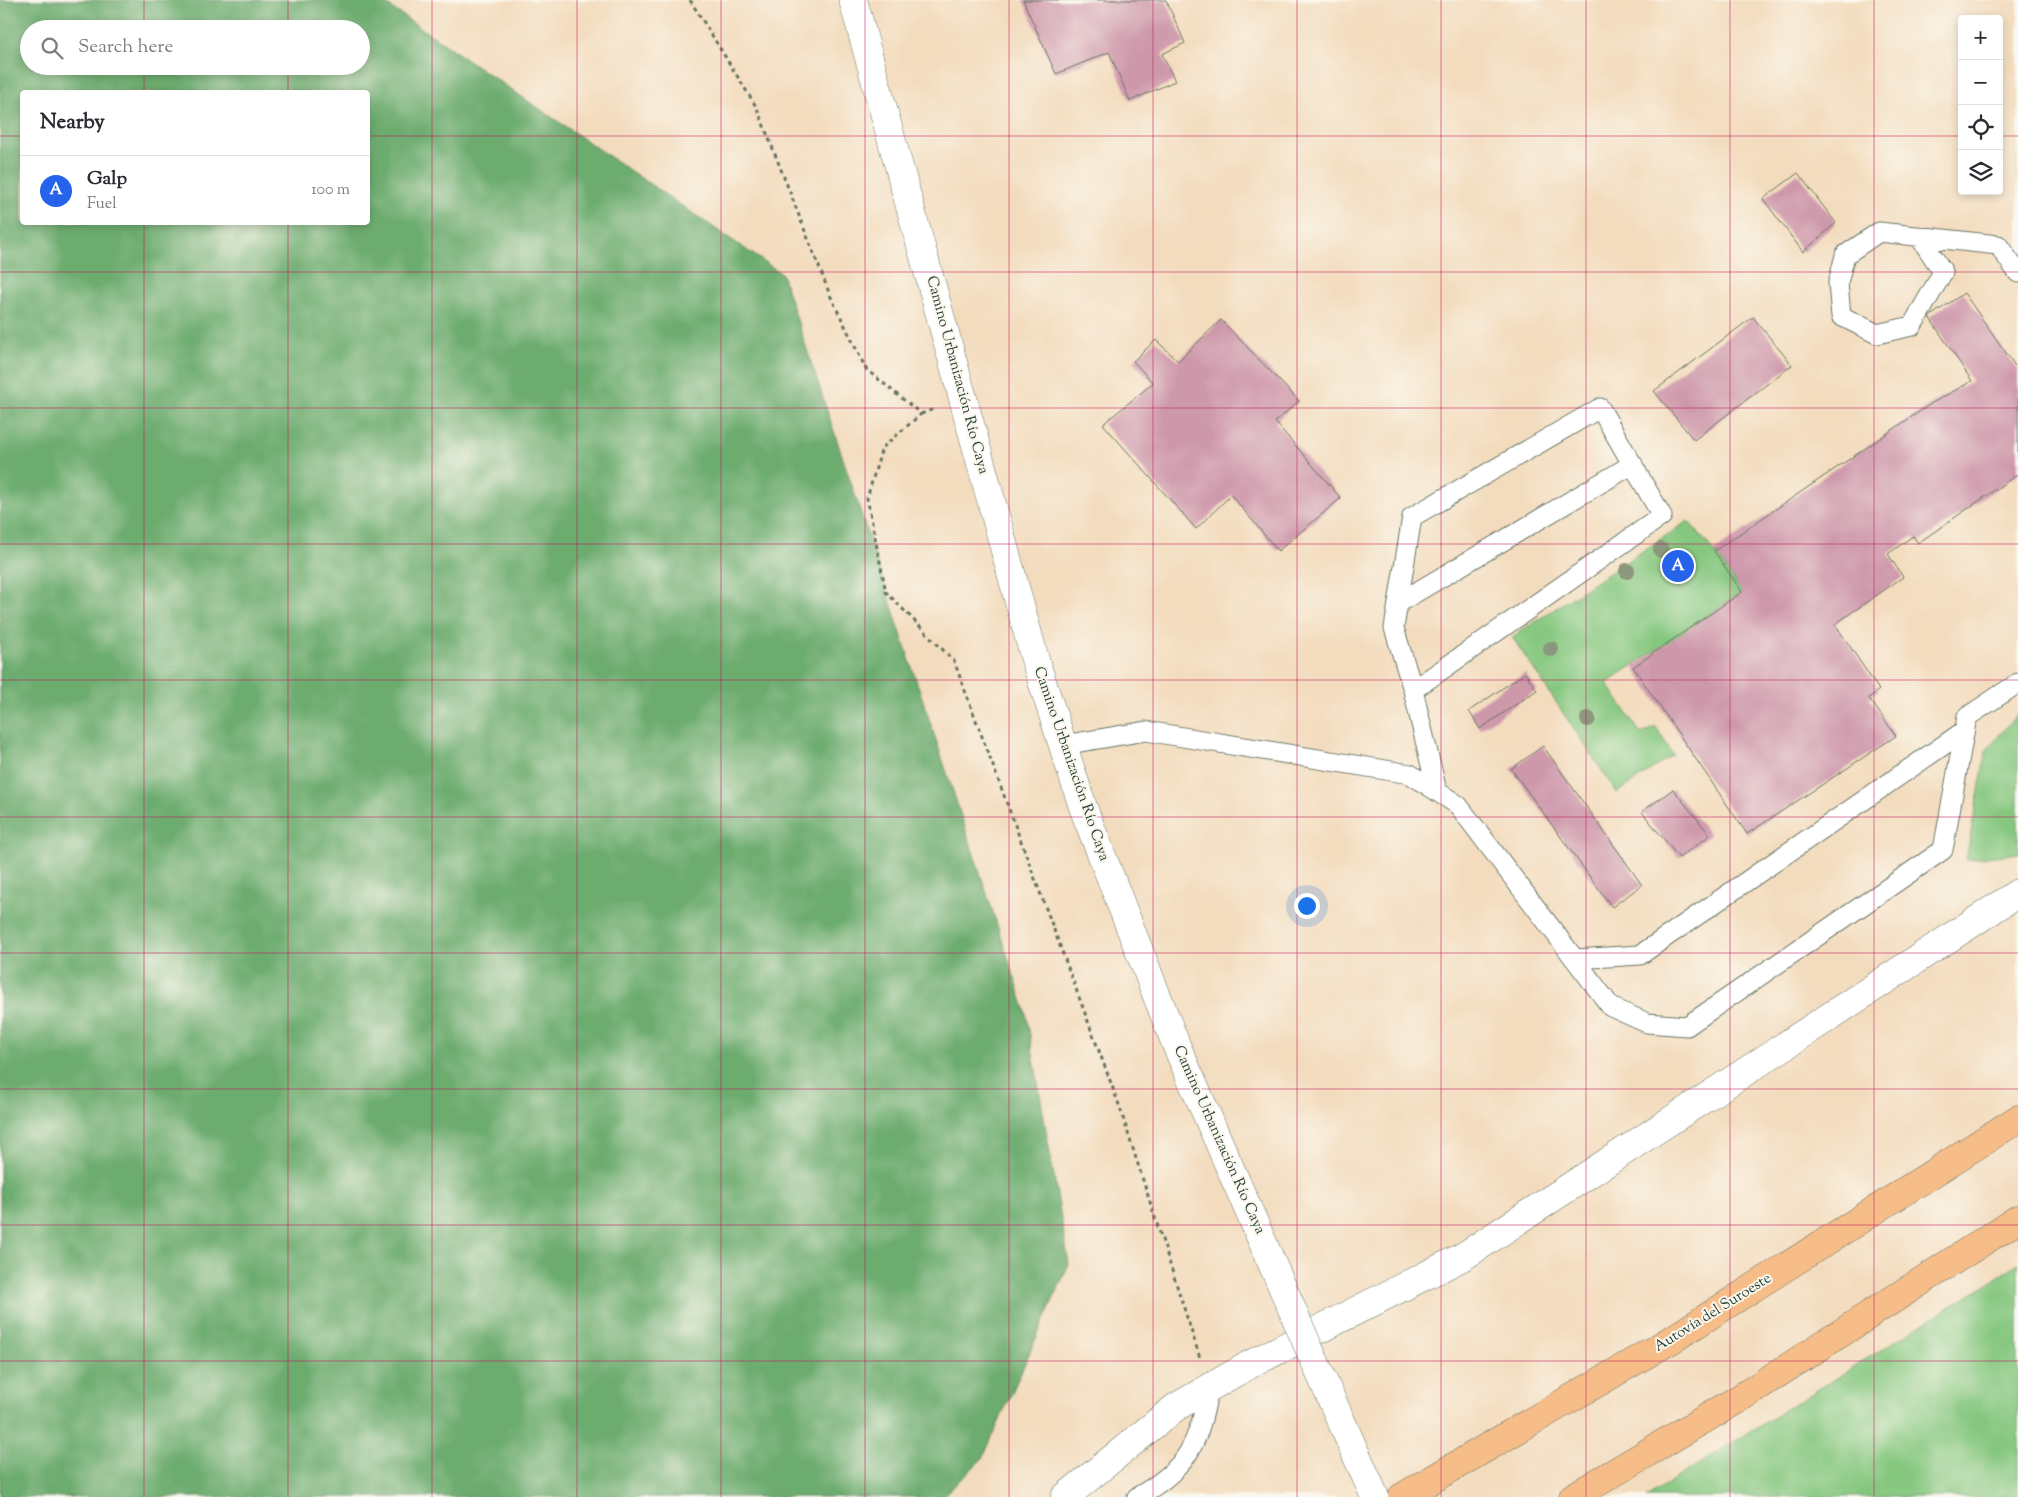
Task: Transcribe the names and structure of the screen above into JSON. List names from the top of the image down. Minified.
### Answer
{"streets":{"highway":["Autovía del Suroeste"],"street":["Camino Urbanización Río Caya"]},"page":{"map_buttons":["+","−"],"search":"Search here","heading":"Nearby","list":[{"mark":"A","name":"Galp","note":"Fuel","value":"100 m"}],"pins":"A"}}
